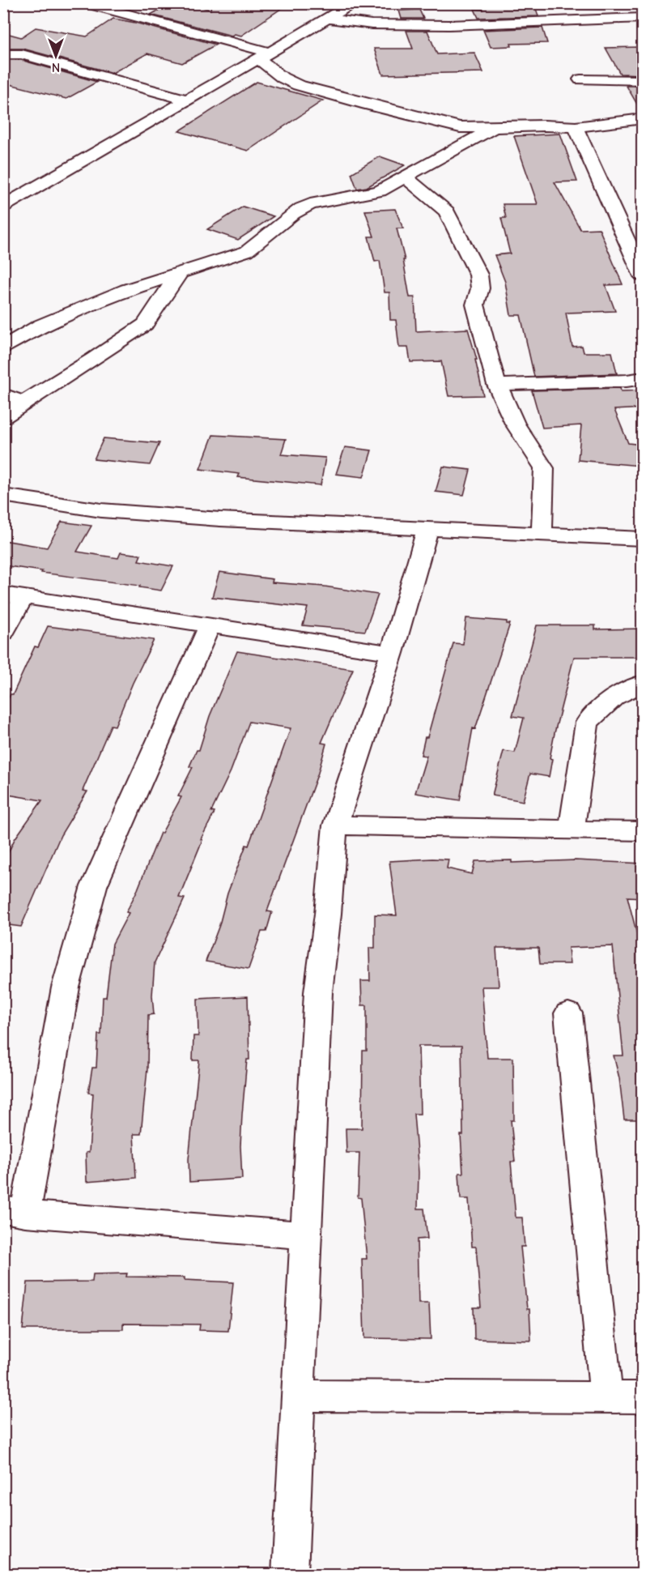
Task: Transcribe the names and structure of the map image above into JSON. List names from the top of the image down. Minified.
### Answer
{"north":"bottom"}
